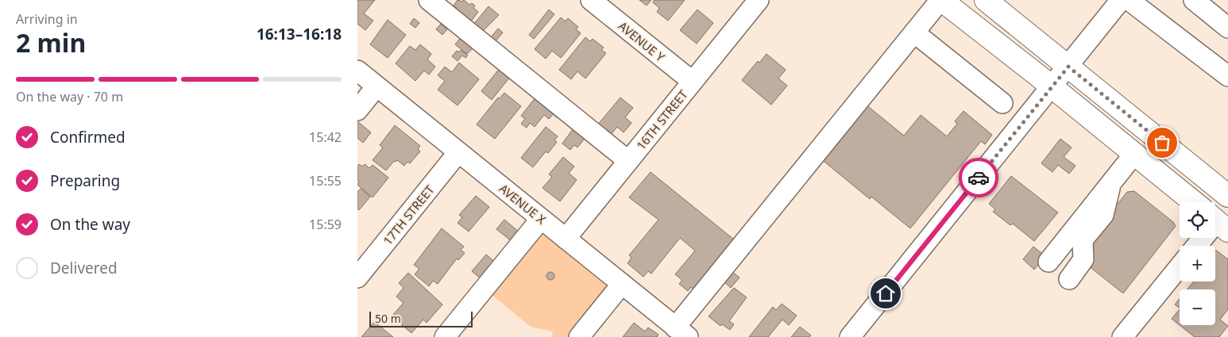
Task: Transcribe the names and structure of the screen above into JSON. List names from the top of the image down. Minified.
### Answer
{"streets":{"street":["AVENUE Y","16TH STREET","AVENUE X","17TH STREET"]},"crossings":[["AVENUE Y","16TH STREET"],["16TH STREET","AVENUE X"],["AVENUE X","17TH STREET"]],"scale_bar":"50 m","page":{"heading":["2 min","Arriving in","16:13–16:18"],"bar":"On the way · 70 m","list":[["Confirmed","15:42"],["Preparing","15:55"],["On the way","15:59"],"Delivered"],"map_buttons":["+","−"],"scale":"50 m"}}
